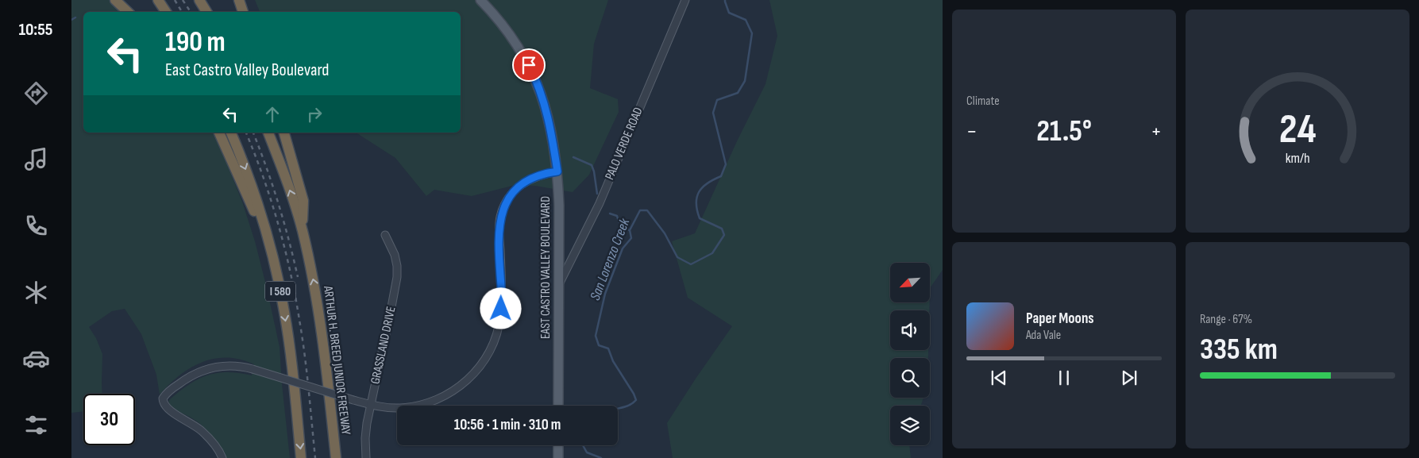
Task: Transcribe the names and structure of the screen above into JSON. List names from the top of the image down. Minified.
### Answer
{"streets":{"highway":["I 580","ARTHUR H. BREED JUNIOR FREEWAY"],"main road":["EAST CASTRO VALLEY BOULEVARD"],"street":["PALO VERDE ROAD","GRASSLAND DRIVE"]},"crossings":[["PALO VERDE ROAD","EAST CASTRO VALLEY BOULEVARD"]],"water":["San Lorenzo Creek"],"north":"bottom left","page":{"tabs":"10:55","tile":["Climate",["Range · 67%","335 km"]],"turn":["190 m","East Castro Valley Boulevard"],"heat":["−","21.5°","+"],"song":["Paper Moons","Ada Vale"],"limit":"30","trip":"10:56 · 1 min · 310 m","gauge":["24","km/h"]}}
